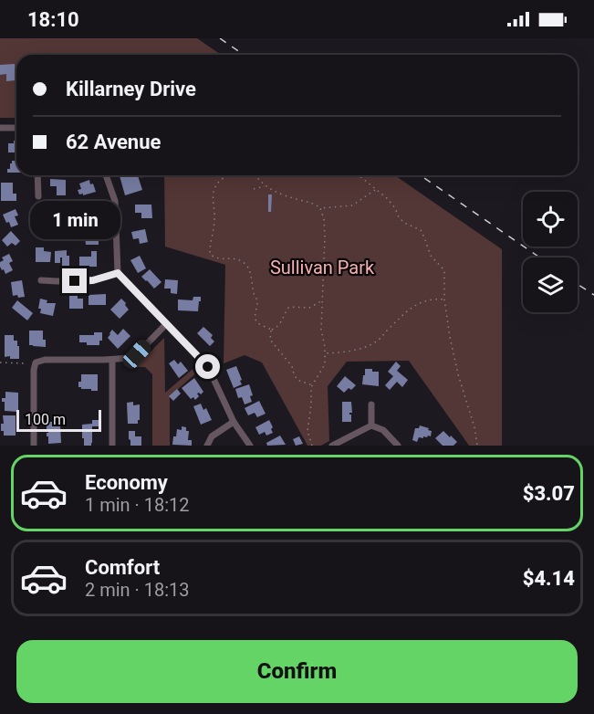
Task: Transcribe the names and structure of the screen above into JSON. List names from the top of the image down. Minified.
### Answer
{"parks":["Sullivan Park"],"scale_bar":"100 m","page":{"status":"18:10","banner":["Killarney Drive","62 Avenue"],"bubble":"1 min","scale":"100 m","list":[{"name":"Economy","note":"1 min · 18:12","value":"$3.07"},{"name":"Comfort","note":"2 min · 18:13","value":"$4.14"}],"buttons":"Confirm"}}
